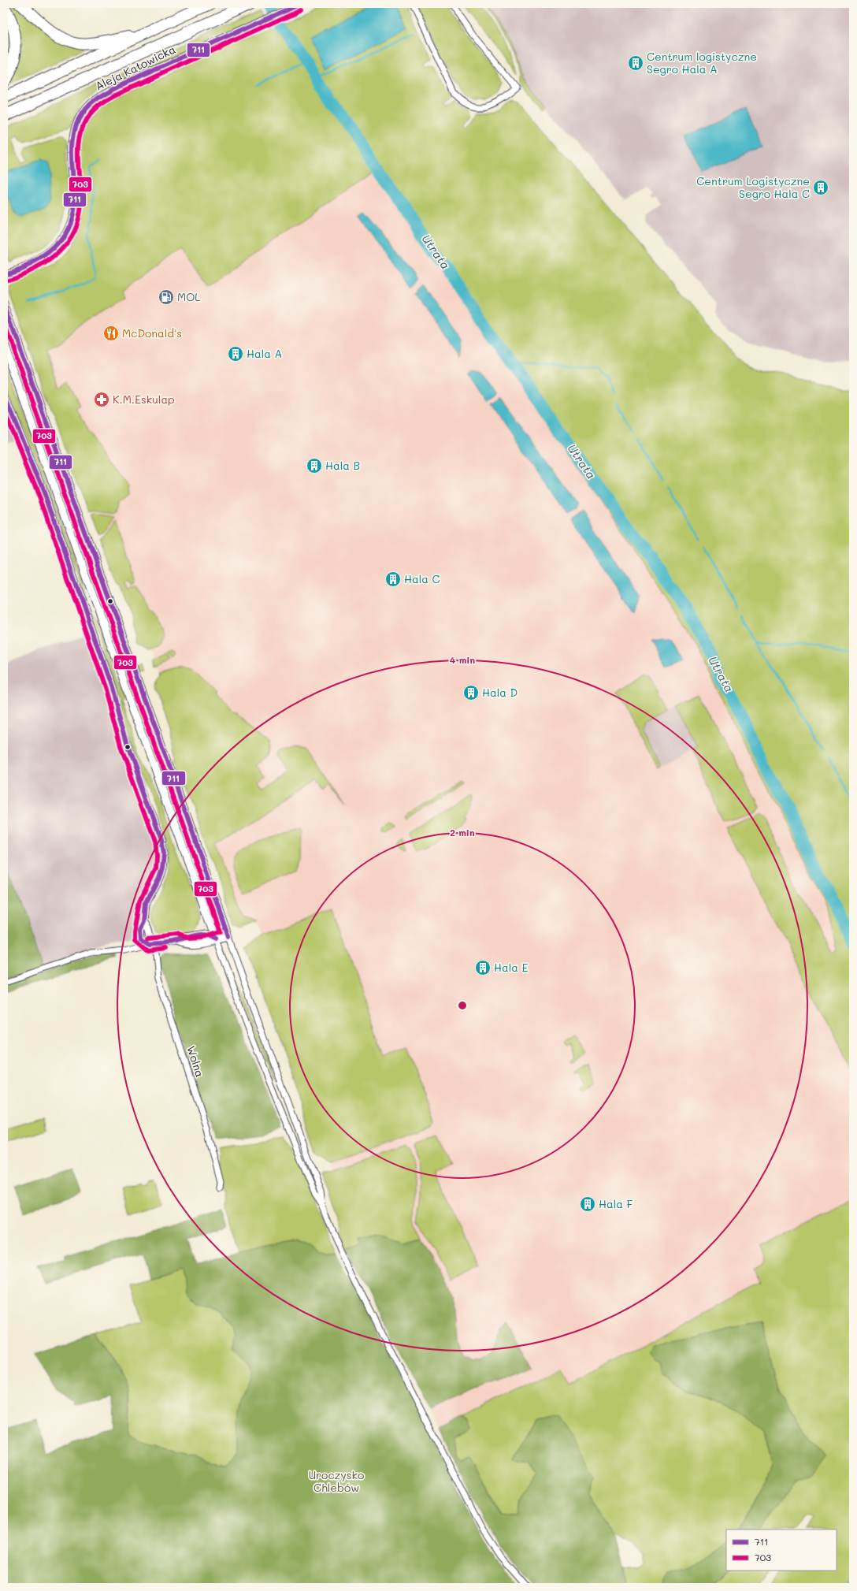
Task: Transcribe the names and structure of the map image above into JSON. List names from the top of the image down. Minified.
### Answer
{"streets":{"street":["Aleja Katowicka","Wolna"]},"water":["Utrata"],"parks":["Uroczysko Chlebów"],"places":{"building":["Centrum logistyczne Segro Hala A","Centrum Logistyczne Segro Hala C","Hala A","Hala B","Hala C","Hala D","Hala E","Hala F"],"fuel station":["MOL"],"restaurant":["McDonald's"],"pharmacy":["K.M.Eskulap"]},"lines":["transit line 711","transit line 703"],"legend":["711","703"],"rings":["4 min","2 min"]}
